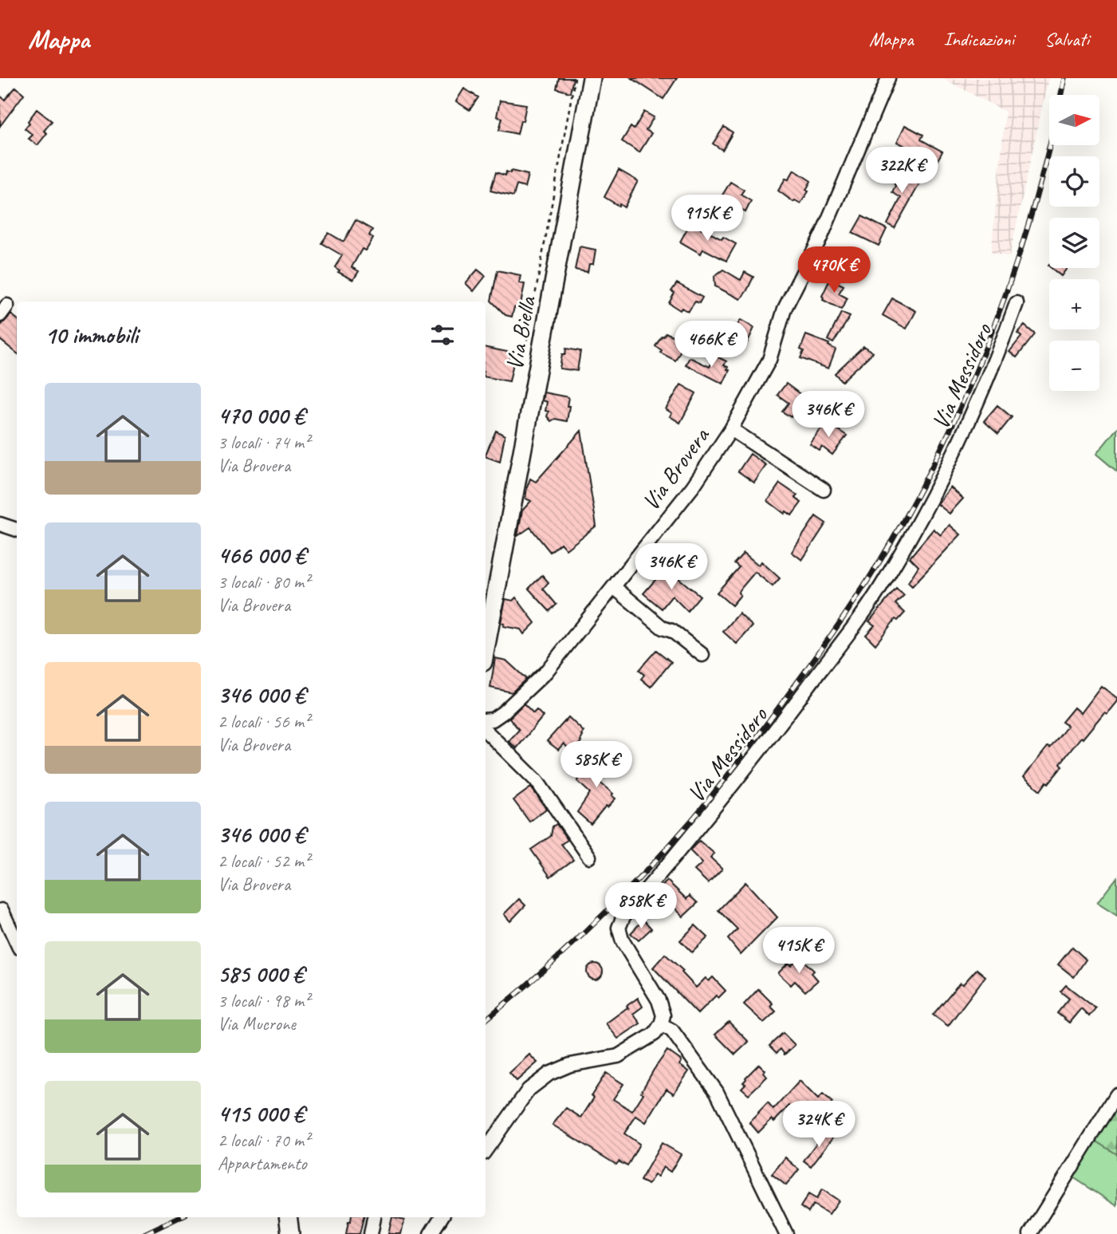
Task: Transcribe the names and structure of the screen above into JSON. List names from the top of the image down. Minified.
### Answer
{"streets":{"street":["Via Biella","Via Messidoro","Via Brovera"]},"north":"right","page":{"header":"Mappa","nav":["Mappa","Indicazioni","Salvati"],"map_buttons":["+","−"],"price":["322K €","915K €","470K €","466K €","346K €","346K €","585K €","858K €","415K €","324K €"],"heading":"10 immobili","list":[{"name":"470 000 €","note":"3 locali · 74 m² · Via Brovera"},{"name":"466 000 €","note":"3 locali · 80 m² · Via Brovera"},{"name":"346 000 €","note":"2 locali · 56 m² · Via Brovera"},{"name":"346 000 €","note":"2 locali · 52 m² · Via Brovera"},{"name":"585 000 €","note":"3 locali · 98 m² · Via Mucrone"},{"name":"415 000 €","note":"2 locali · 70 m² · Appartamento"}]}}
